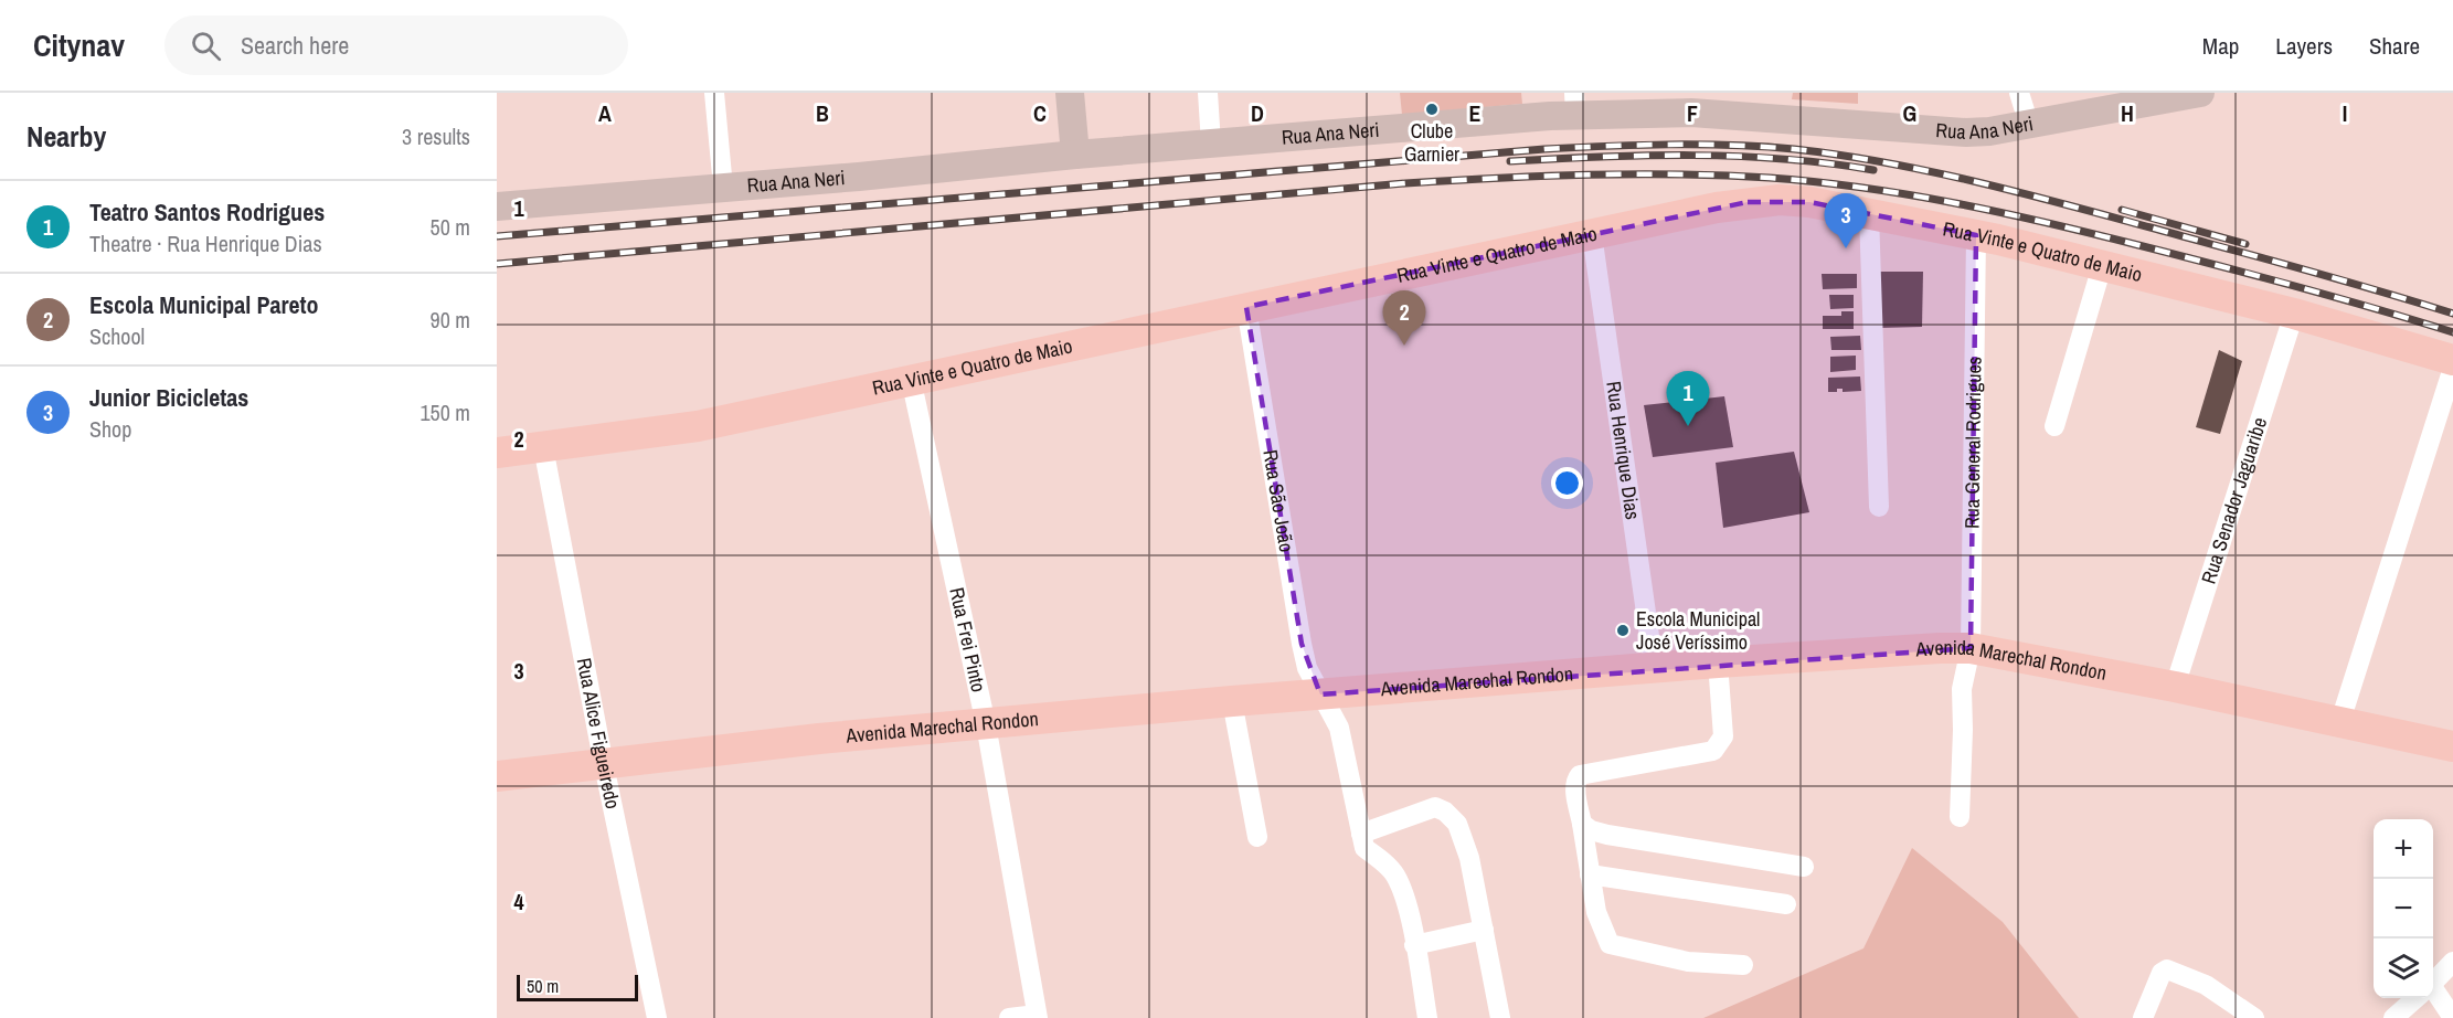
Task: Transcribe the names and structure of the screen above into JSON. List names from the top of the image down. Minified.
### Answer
{"streets":{"main road":["Rua Ana Neri","Rua Vinte e Quatro de Maio","Avenida Marechal Rondon"],"street":["Rua General Rodrigues","Rua Henrique Dias","Rua Senador Jaguaribe","Rua São João","Rua Frei Pinto","Rua Alice Figueiredo"]},"crossings":[["Rua Vinte e Quatro de Maio","Rua General Rodrigues"],["Rua Vinte e Quatro de Maio","Rua Henrique Dias"],["Rua Vinte e Quatro de Maio","Rua Senador Jaguaribe"],["Rua Vinte e Quatro de Maio","Rua São João"],["Rua Vinte e Quatro de Maio","Rua Frei Pinto"],["Rua Vinte e Quatro de Maio","Rua Alice Figueiredo"],["Rua General Rodrigues","Avenida Marechal Rondon"],["Rua Henrique Dias","Avenida Marechal Rondon"],["Rua Senador Jaguaribe","Avenida Marechal Rondon"],["Rua São João","Avenida Marechal Rondon"],["Rua Frei Pinto","Avenida Marechal Rondon"],["Avenida Marechal Rondon","Rua Alice Figueiredo"]],"places":["Clube Garnier","Escola Municipal José Veríssimo"],"scale_bar":"50 m","page":{"header":"Citynav","search":"Search here","nav":["Map","Layers","Share"],"heading":["Nearby","3 results"],"list":[{"mark":"1","name":"Teatro Santos Rodrigues","note":"Theatre · Rua Henrique Dias","value":"50 m"},{"mark":"2","name":"Escola Municipal Pareto","note":"School","value":"90 m"},{"mark":"3","name":"Junior Bicicletas","note":"Shop","value":"150 m"}],"pins":["3","2","1"],"map_buttons":["+","−"],"scale":"50 m"},"grid":{"columns":["A","B","C","D","E","F","G","H","I"],"rows":["1","2","3","4"]}}
